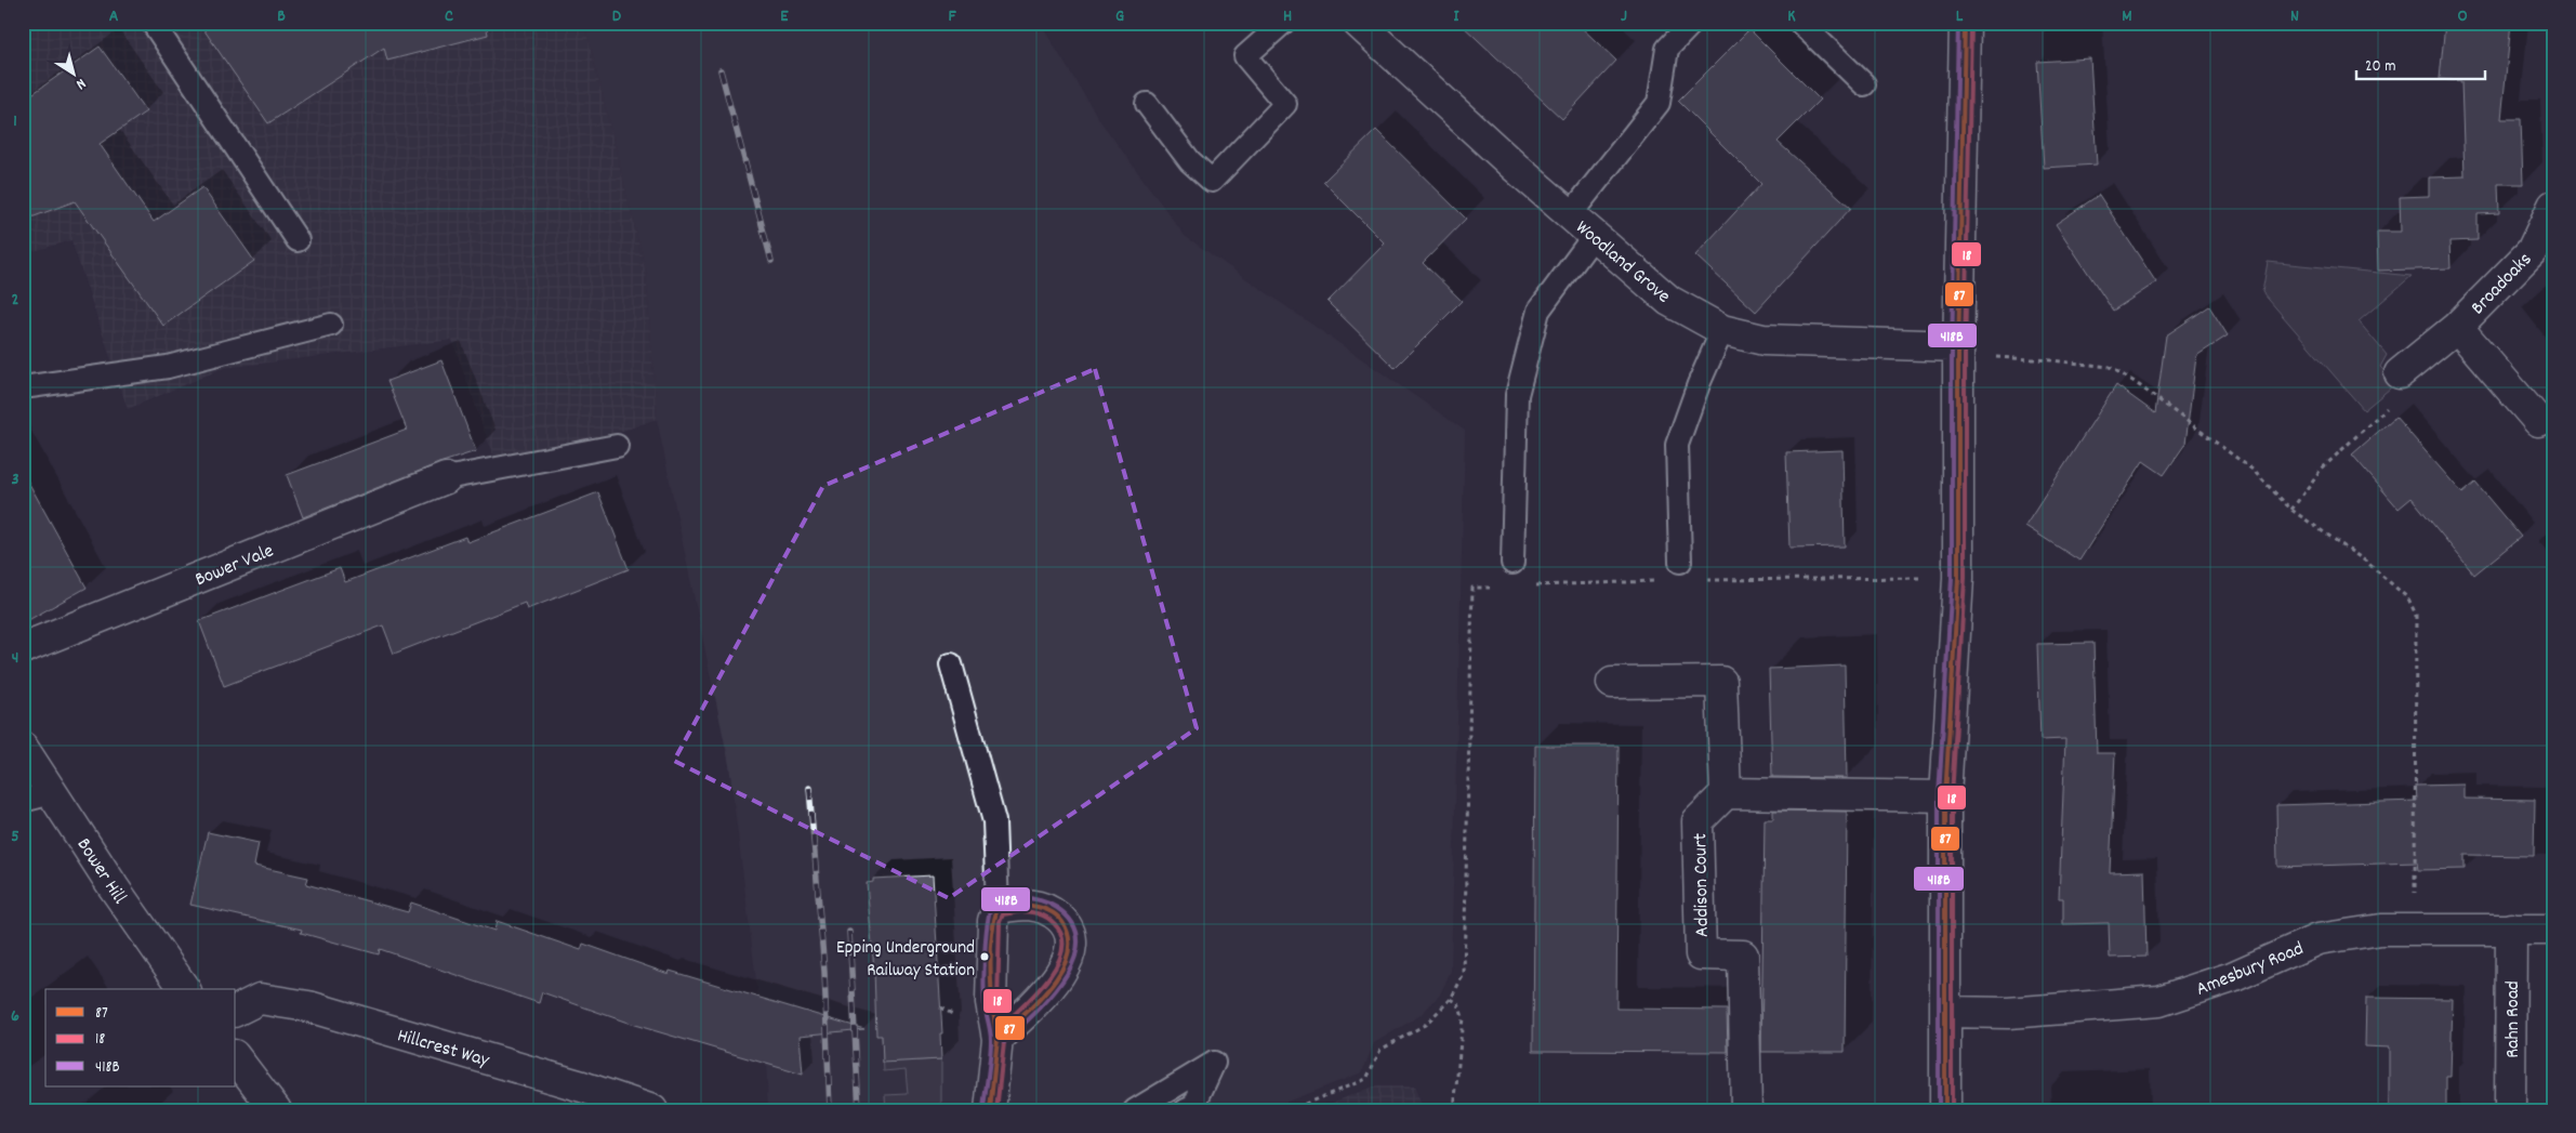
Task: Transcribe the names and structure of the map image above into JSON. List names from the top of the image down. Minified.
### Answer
{"streets":{"street":["Woodland Grove","Broadoaks","Bower Vale","Bower Hill","Addison Court","Amesbury Road","Rahn Road","Hillcrest Way"]},"crossings":[["Amesbury Road","Rahn Road"]],"places":["Epping Underground Railway Station"],"lines":["transit line 87","transit line 18","transit line 418B"],"legend":["87","18","418B"],"scale_bar":"20 m","north":"bottom right","grid":{"columns":["A","B","C","D","E","F","G","H","I","J","K","L","M","N","O"],"rows":["1","2","3","4","5","6"]}}
